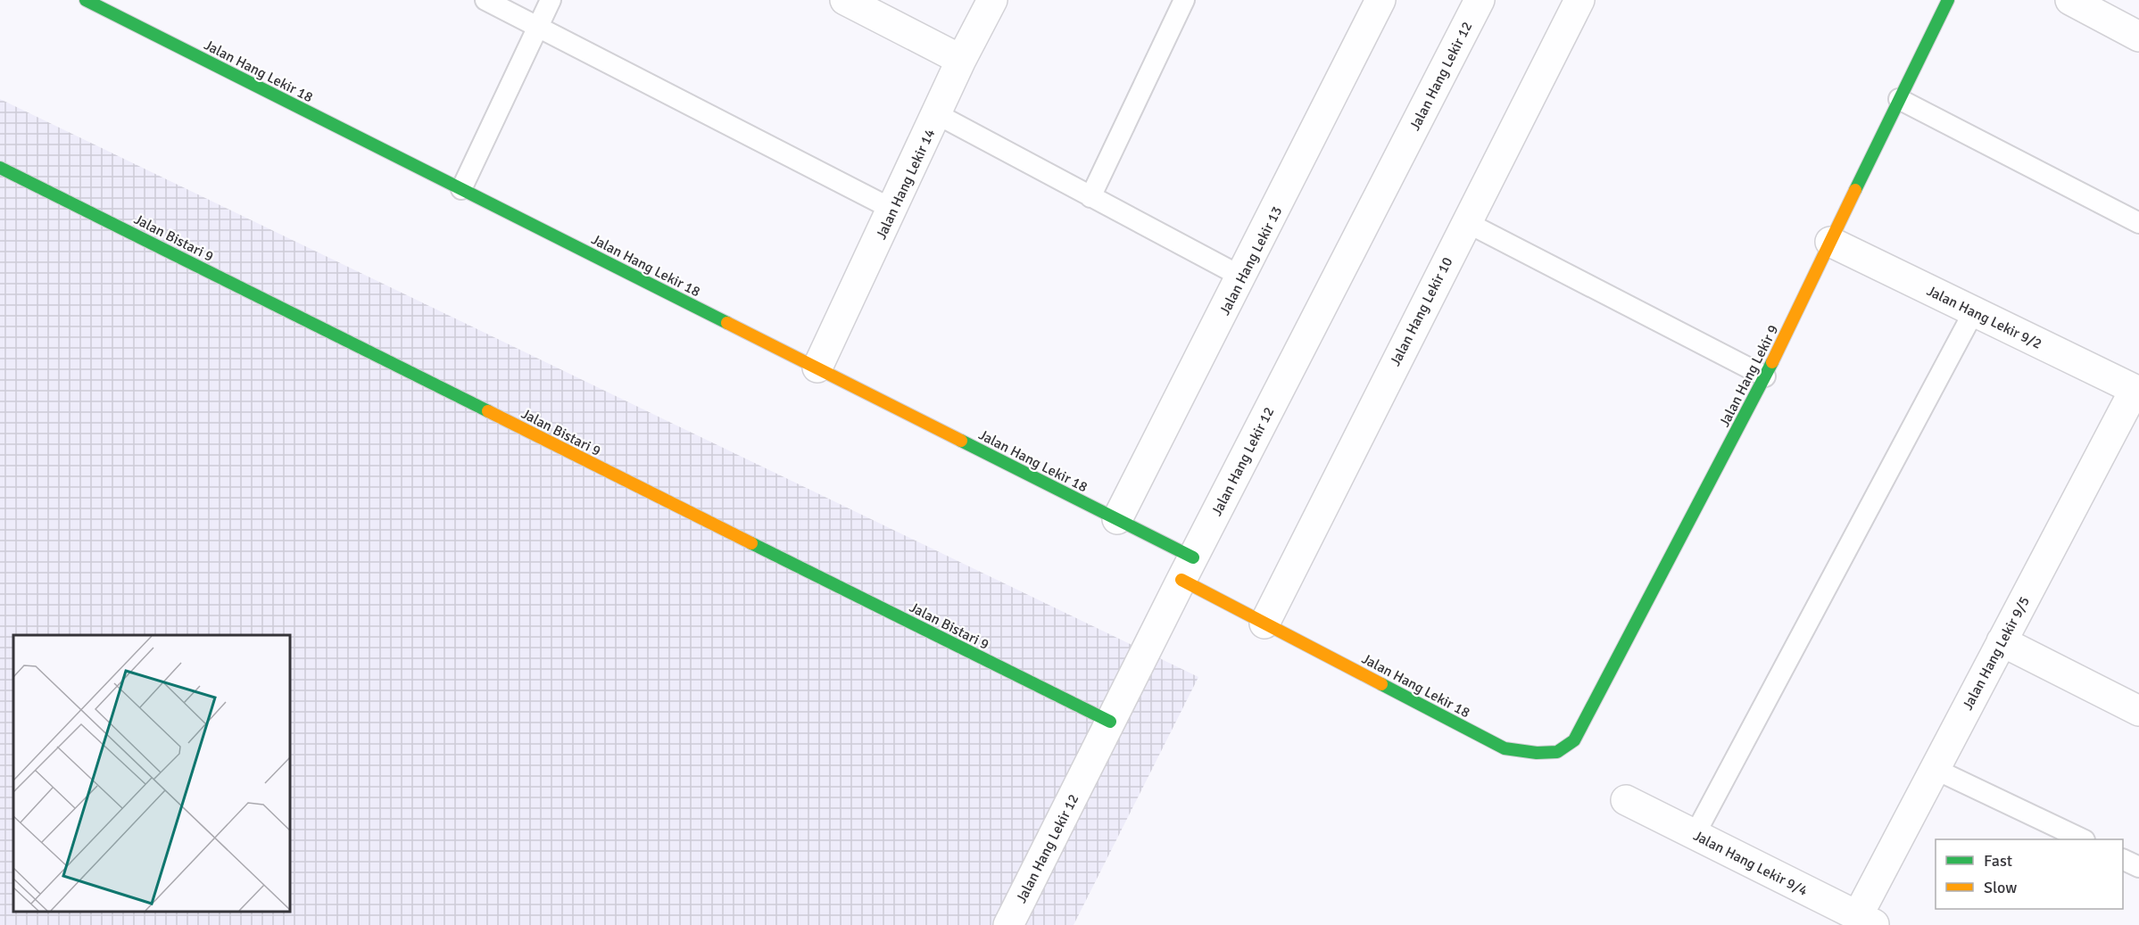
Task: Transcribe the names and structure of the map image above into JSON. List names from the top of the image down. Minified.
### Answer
{"streets":{"street":["Jalan Hang Lekir 18","Jalan Hang Lekir 12","Jalan Hang Lekir 14","Jalan Bistari 9","Jalan Hang Lekir 13","Jalan Hang Lekir 10","Jalan Hang Lekir 9/2","Jalan Hang Lekir 9","Jalan Hang Lekir 9/5","Jalan Hang Lekir 9/4"]},"crossings":[["Jalan Hang Lekir 18","Jalan Hang Lekir 12"],["Jalan Hang Lekir 18","Jalan Hang Lekir 14"],["Jalan Hang Lekir 18","Jalan Hang Lekir 13"],["Jalan Hang Lekir 18","Jalan Hang Lekir 10"],["Jalan Hang Lekir 18","Jalan Hang Lekir 9"],["Jalan Hang Lekir 12","Jalan Bistari 9"],["Jalan Hang Lekir 9/2","Jalan Hang Lekir 9"],["Jalan Hang Lekir 9/2","Jalan Hang Lekir 9/5"],["Jalan Hang Lekir 9/5","Jalan Hang Lekir 9/4"]],"legend":["Fast","Slow"]}
